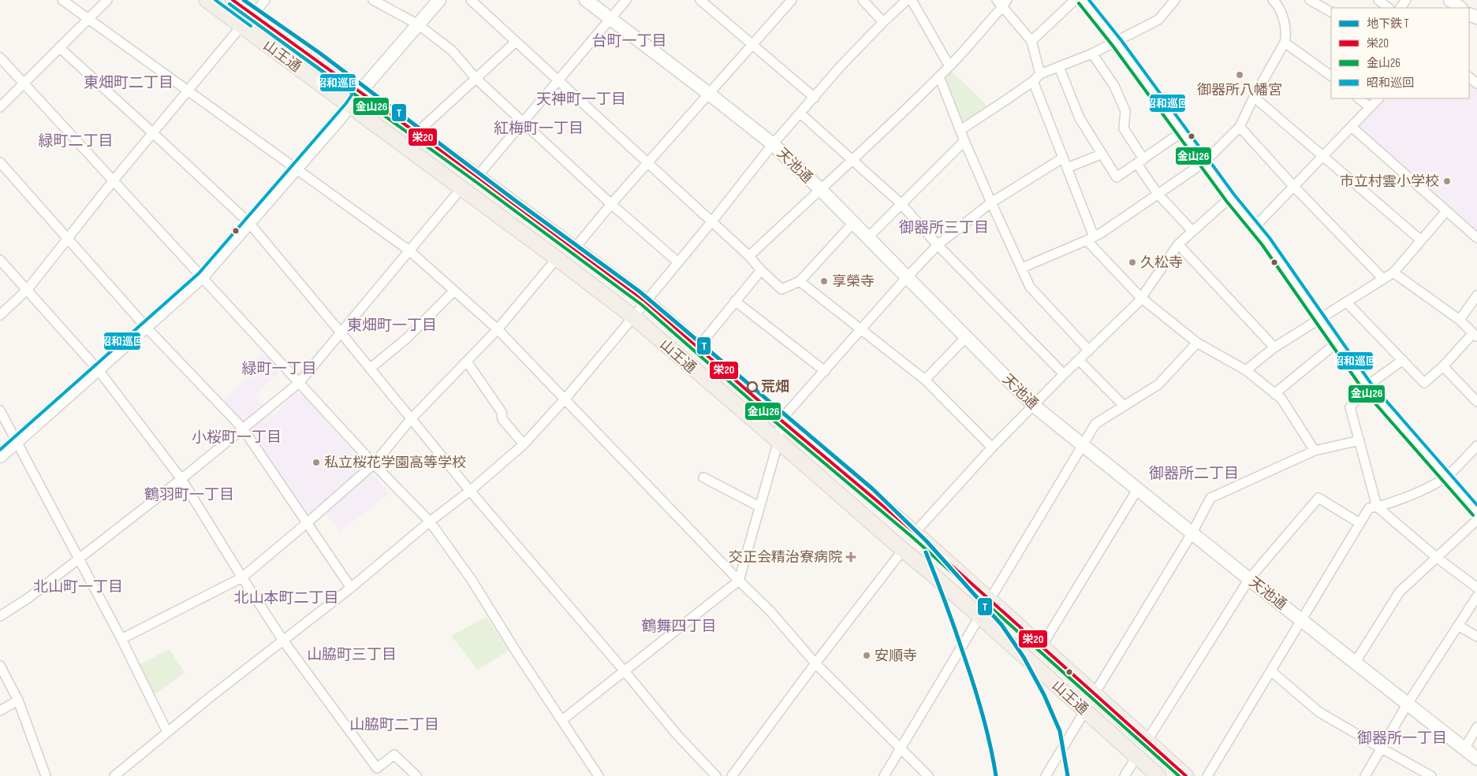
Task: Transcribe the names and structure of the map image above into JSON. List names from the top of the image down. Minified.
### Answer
{"streets":{"main road":["山王通"],"street":["天池通"]},"districts":["台町一丁目","東畑町二丁目","天神町一丁目","紅梅町一丁目","緑町二丁目","御器所三丁目","東畑町一丁目","緑町一丁目","小桜町一丁目","御器所二丁目","鶴羽町一丁目","北山町一丁目","北山本町二丁目","鶴舞四丁目","山脇町三丁目","山脇町二丁目","御器所一丁目"],"places":{"other":["御器所八幡宮","市立村雲小学校","久松寺","享榮寺","荒畑","私立桜花学園高等学校","安順寺"],"health":["交正会精治寮病院"]},"lines":["metro line T","transit line 栄20","transit line 昭和巡回","transit line 金山26"],"legend":["地下鉄 T","栄20","金山26","昭和巡回"]}
